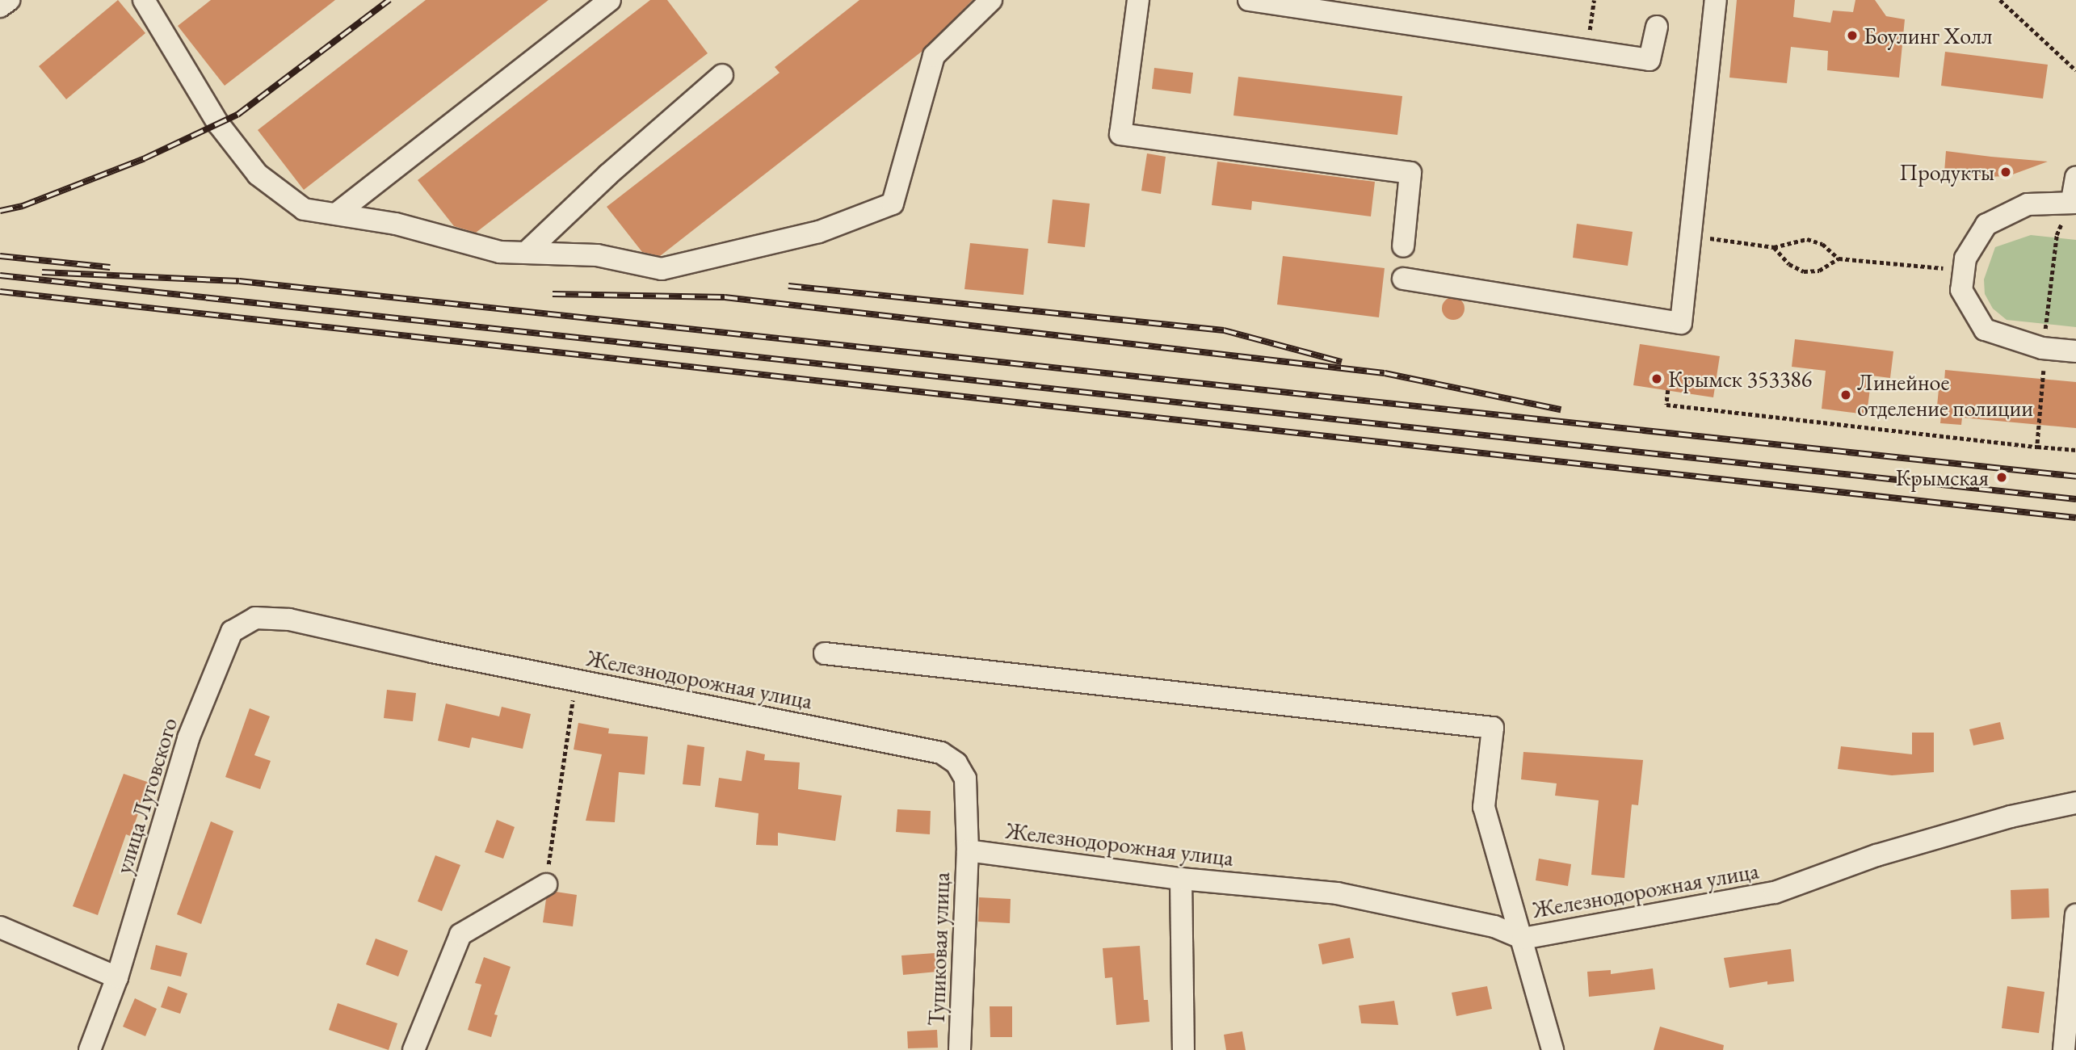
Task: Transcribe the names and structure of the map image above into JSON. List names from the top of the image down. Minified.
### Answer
{"streets":{"street":["Железнодорожная улица","улица Луговского","Тупиковая улица"]},"crossings":[["Железнодорожная улица","улица Луговского"],["Железнодорожная улица","Тупиковая улица"]],"places":["Боулинг Холл","Продукты","Крымск 353386","Линейное отделение полиции","Крымская"]}
